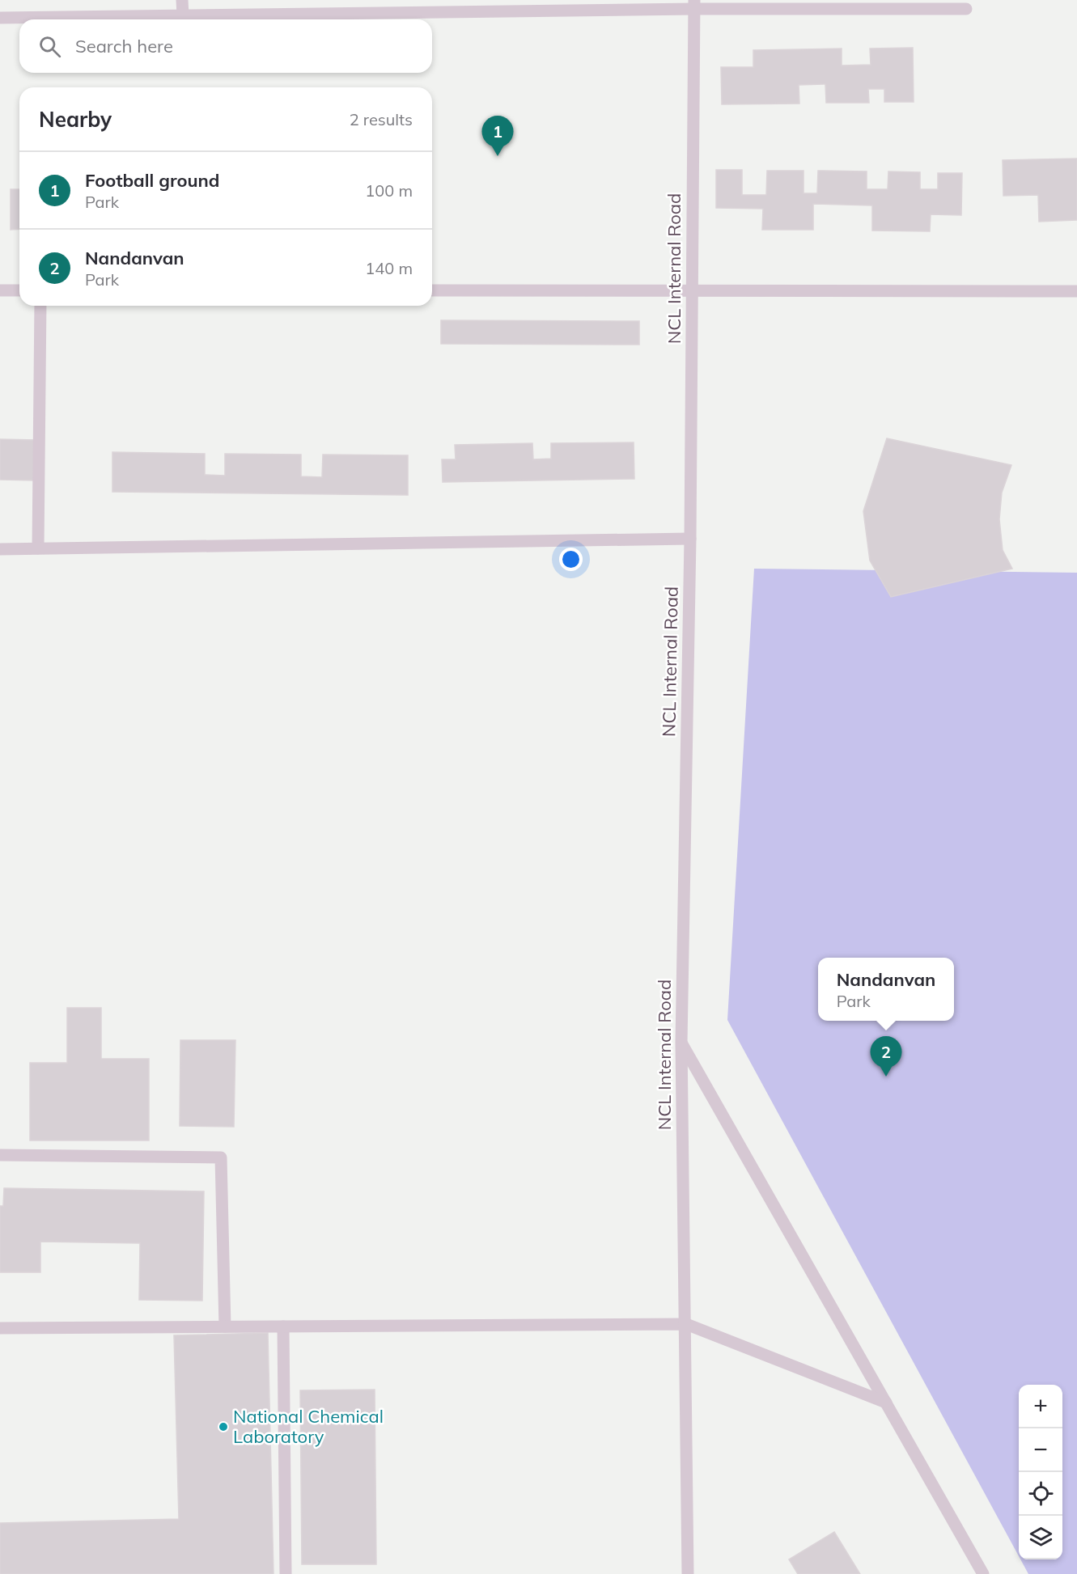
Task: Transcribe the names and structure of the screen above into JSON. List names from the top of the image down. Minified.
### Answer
{"streets":{"lane":["NCL Internal Road"]},"places":["National Chemical Laboratory"],"page":{"search":"Search here","heading":["Nearby","2 results"],"pins":["1","2"],"list":[{"mark":"1","name":"Football ground","note":"Park","value":"100 m"},{"mark":"2","name":"Nandanvan","note":"Park","value":"140 m"}],"popup":["Nandanvan","Park"],"map_buttons":["+","−"]}}
